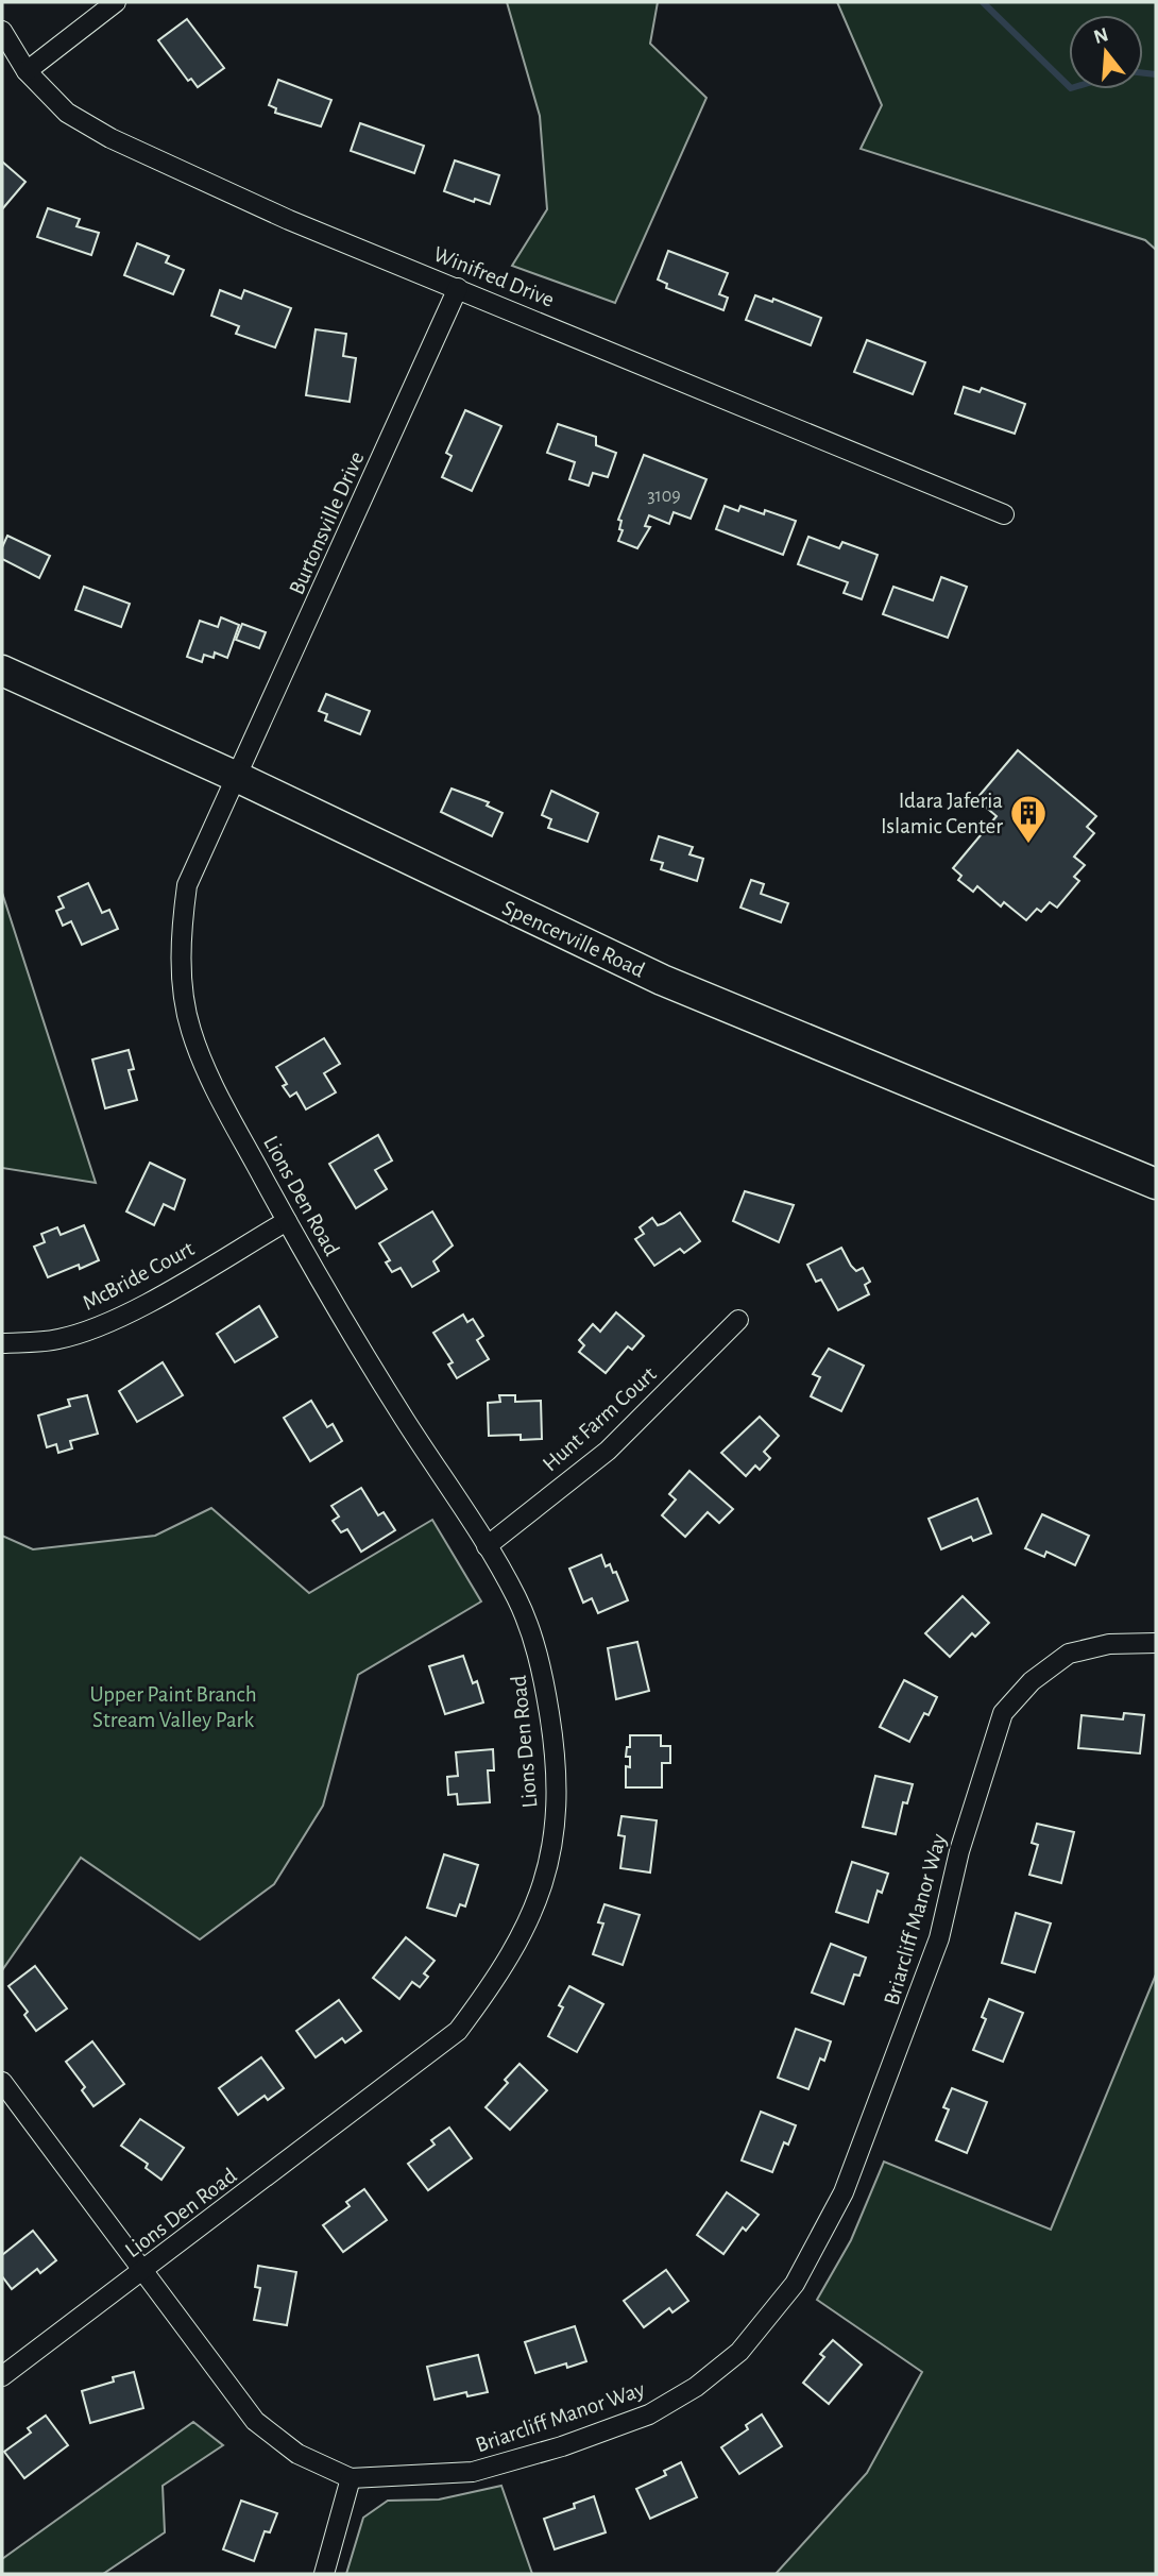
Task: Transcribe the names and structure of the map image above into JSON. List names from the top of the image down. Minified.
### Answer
{"streets":{"main road":["Spencerville Road"],"street":["Winifred Drive","Burtonsville Drive","Lions Den Road","McBride Court","Hunt Farm Court","Briarcliff Manor Way"]},"crossings":[["Winifred Drive","Burtonsville Drive"],["Burtonsville Drive","Spencerville Road"],["Burtonsville Drive","Lions Den Road"],["Spencerville Road","Lions Den Road"],["Lions Den Road","McBride Court"],["Lions Den Road","Hunt Farm Court"],["Lions Den Road","Briarcliff Manor Way"]],"parks":["Upper Paint Branch Stream Valley Park"],"places":{"building":["Idara Jaferia Islamic Center"]},"house_numbers":["3109"],"north":"top"}
